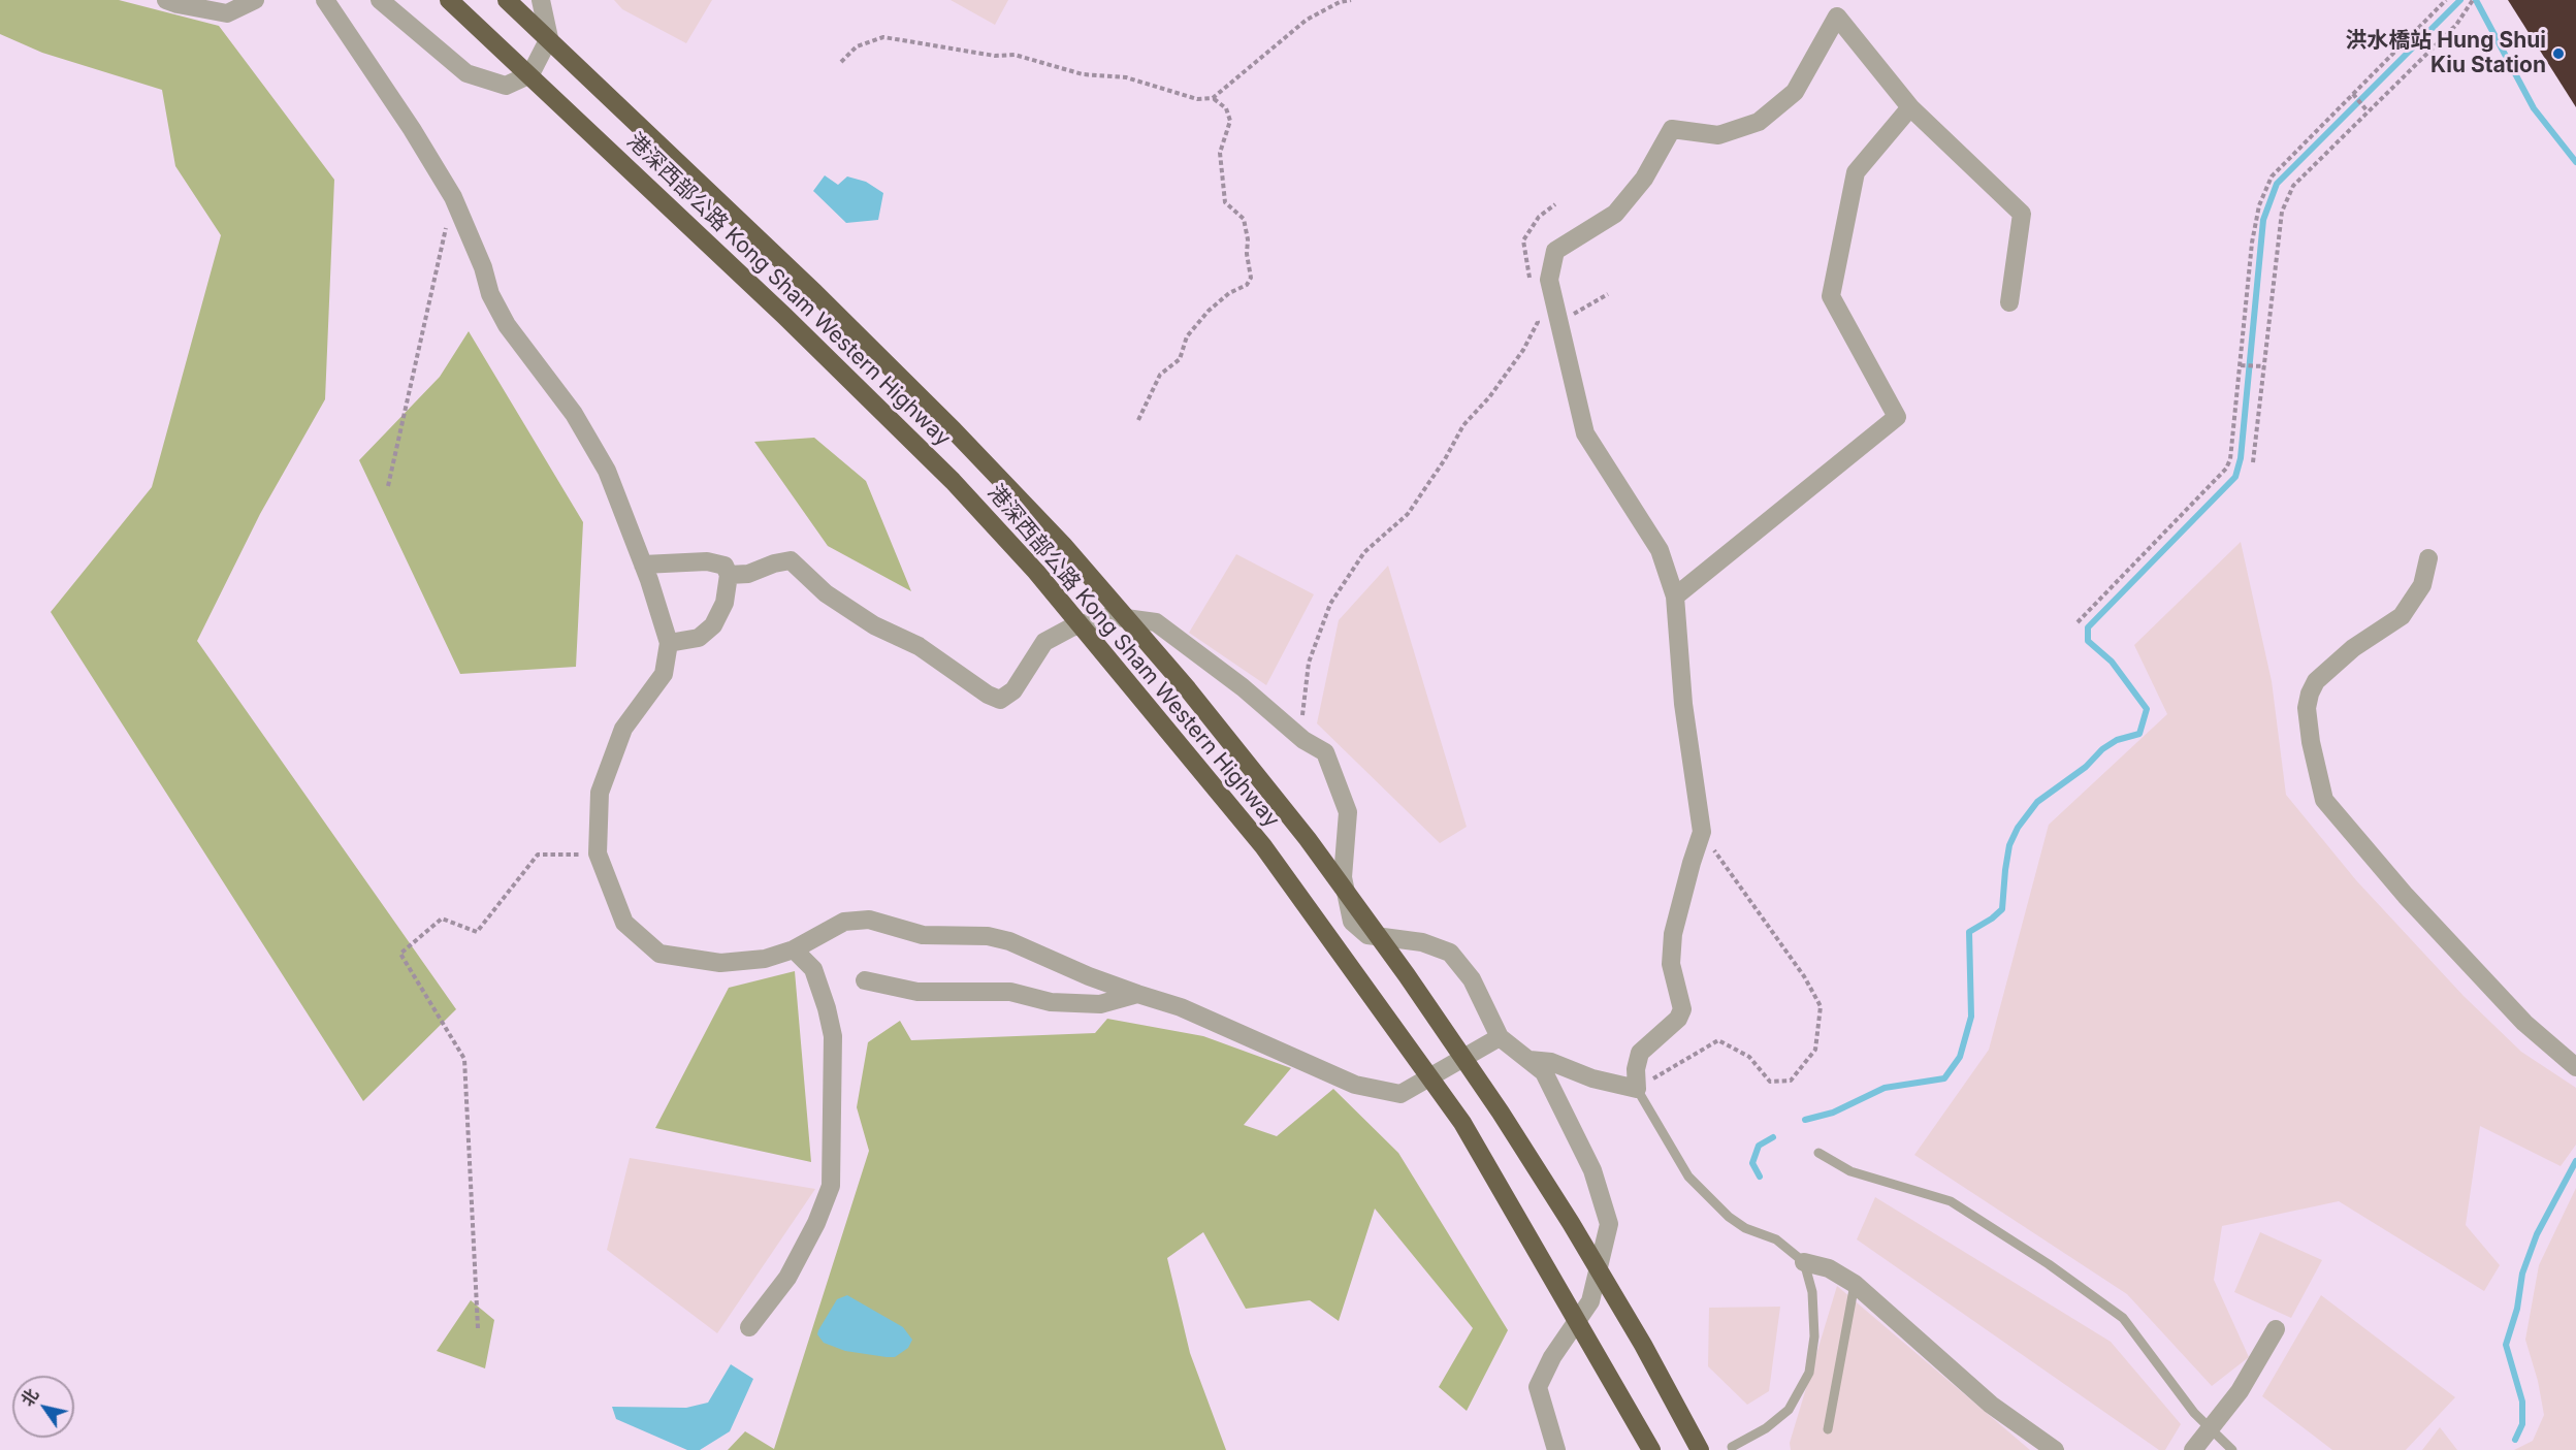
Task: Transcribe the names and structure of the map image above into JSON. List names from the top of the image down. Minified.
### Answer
{"streets":{"highway":["港深西部公路 Kong Sham Western Highway"]},"places":["洪水橋站 Hung Shui Kiu Station"],"north":"top left"}
